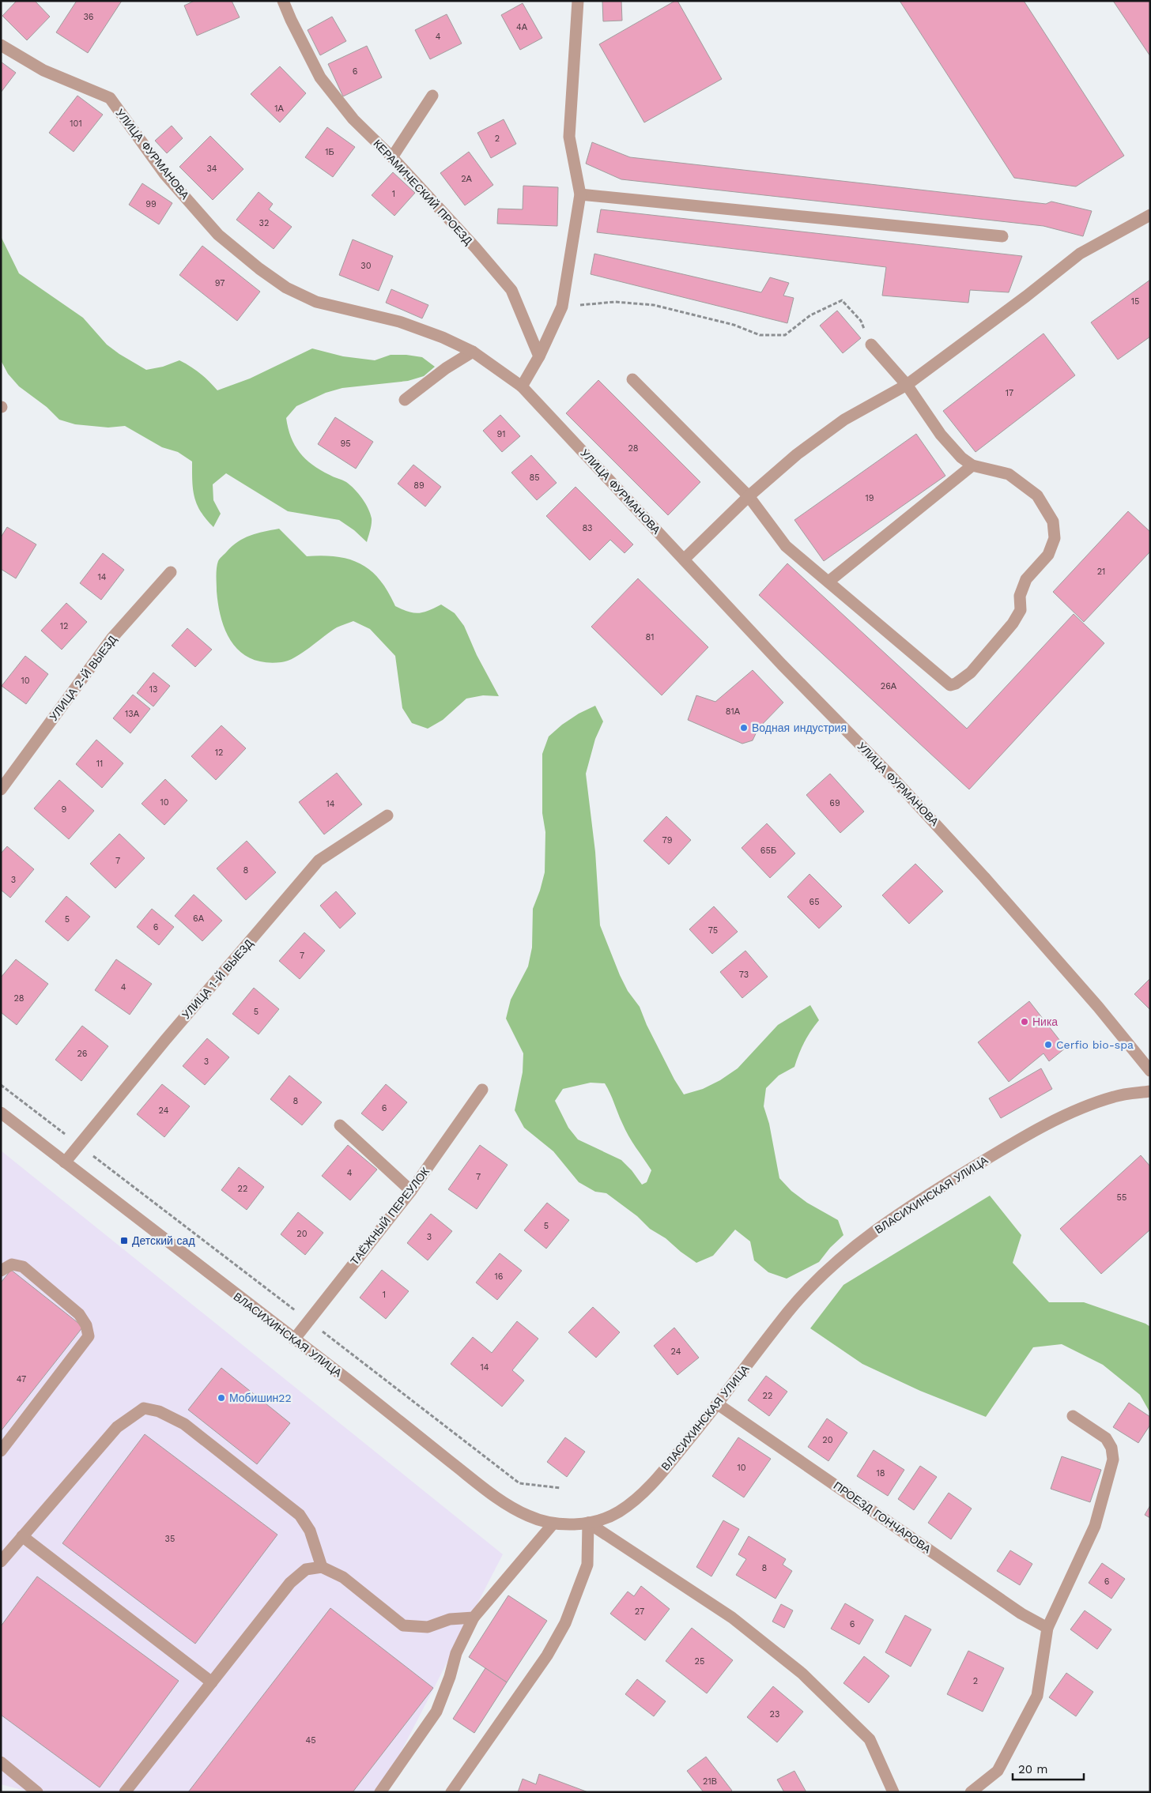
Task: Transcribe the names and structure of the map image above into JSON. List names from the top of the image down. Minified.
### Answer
{"streets":{"street":["УЛИЦА ФУРМАНОВА","КЕРАМИЧЕСКИЙ ПРОЕЗД","УЛИЦА 2-Й ВЫЕЗД","УЛИЦА 1-Й ВЫЕЗД","ВЛАСИХИНСКАЯ УЛИЦА","ТАЁЖНЫЙ ПЕРЕУЛОК","ПРОЕЗД ГОНЧАРОВА"]},"crossings":[["УЛИЦА 1-Й ВЫЕЗД","ВЛАСИХИНСКАЯ УЛИЦА"],["ВЛАСИХИНСКАЯ УЛИЦА","ТАЁЖНЫЙ ПЕРЕУЛОК"],["ВЛАСИХИНСКАЯ УЛИЦА","ПРОЕЗД ГОНЧАРОВА"]],"places":{"other":["Водная индустрия","Ника","Cerfio bio-spa","Мобишин22"],"transit":["Детский сад"]},"house_numbers":["36","4А","4","6","1А","101","2","1Б","34","2А","1","99","32","30","97","15","17","91","95","28","85","89","19","83","21","14","12","81","10","26А","13","81А","13А","12","11","10","69","14","9","79","65Б","7","8","3","65","6А","5","6","75","7","73","4","28","5","26","3","8","6","24","4","7","22","55","5","20","3","16","1","24","14","47","22","20","10","18","35","8","6","27","6","25","2","23","45","21В"],"scale_bar":"20 m"}
